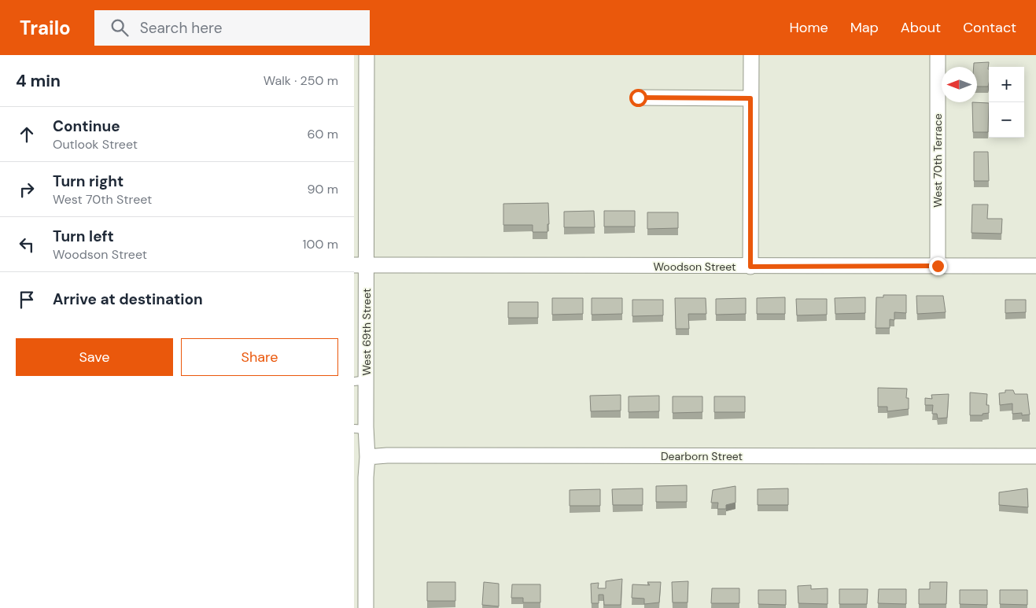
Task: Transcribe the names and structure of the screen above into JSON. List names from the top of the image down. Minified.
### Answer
{"streets":{"street":["West 70th Terrace","Woodson Street","West 69th Street","Dearborn Street"]},"crossings":[["West 70th Terrace","Woodson Street"],["Woodson Street","West 69th Street"],["West 69th Street","Dearborn Street"]],"north":"left","page":{"header":"Trailo","search":"Search here","nav":["Home","Map","About","Contact"],"heading":["4 min","Walk · 250 m"],"map_buttons":["+","−"],"list":[["Continue","Outlook Street","60 m"],["Turn right","West 70th Street","90 m"],["Turn left","Woodson Street","100 m"],"Arrive at destination"],"buttons":["Save","Share"]}}
